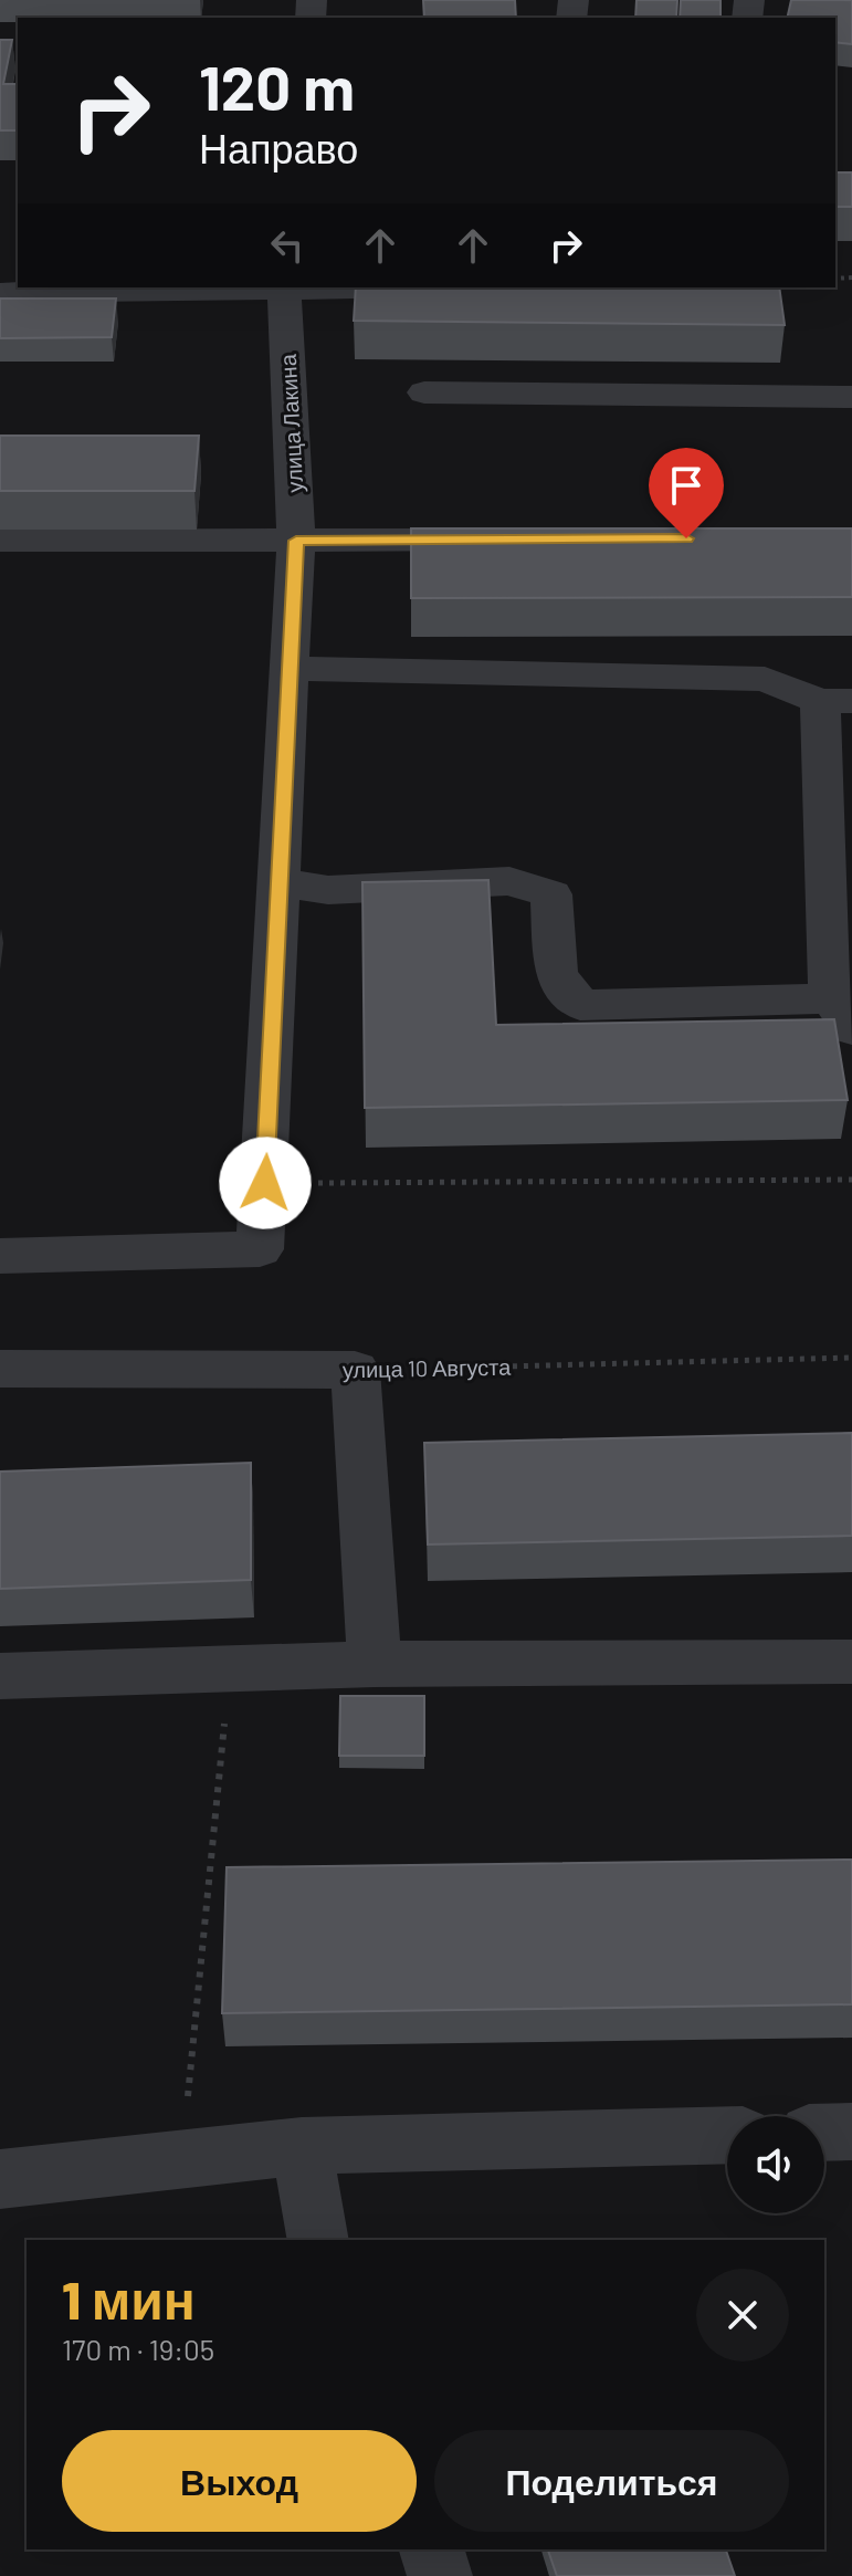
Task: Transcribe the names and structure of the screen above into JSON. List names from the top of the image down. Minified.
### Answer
{"streets":{"street":["улица Лакина","улица 10 Августа"]},"page":{"turn":["120 m","Направо"],"heading":["1 мин","170 m · 19:05"],"buttons":["Выход","Поделиться"]}}
